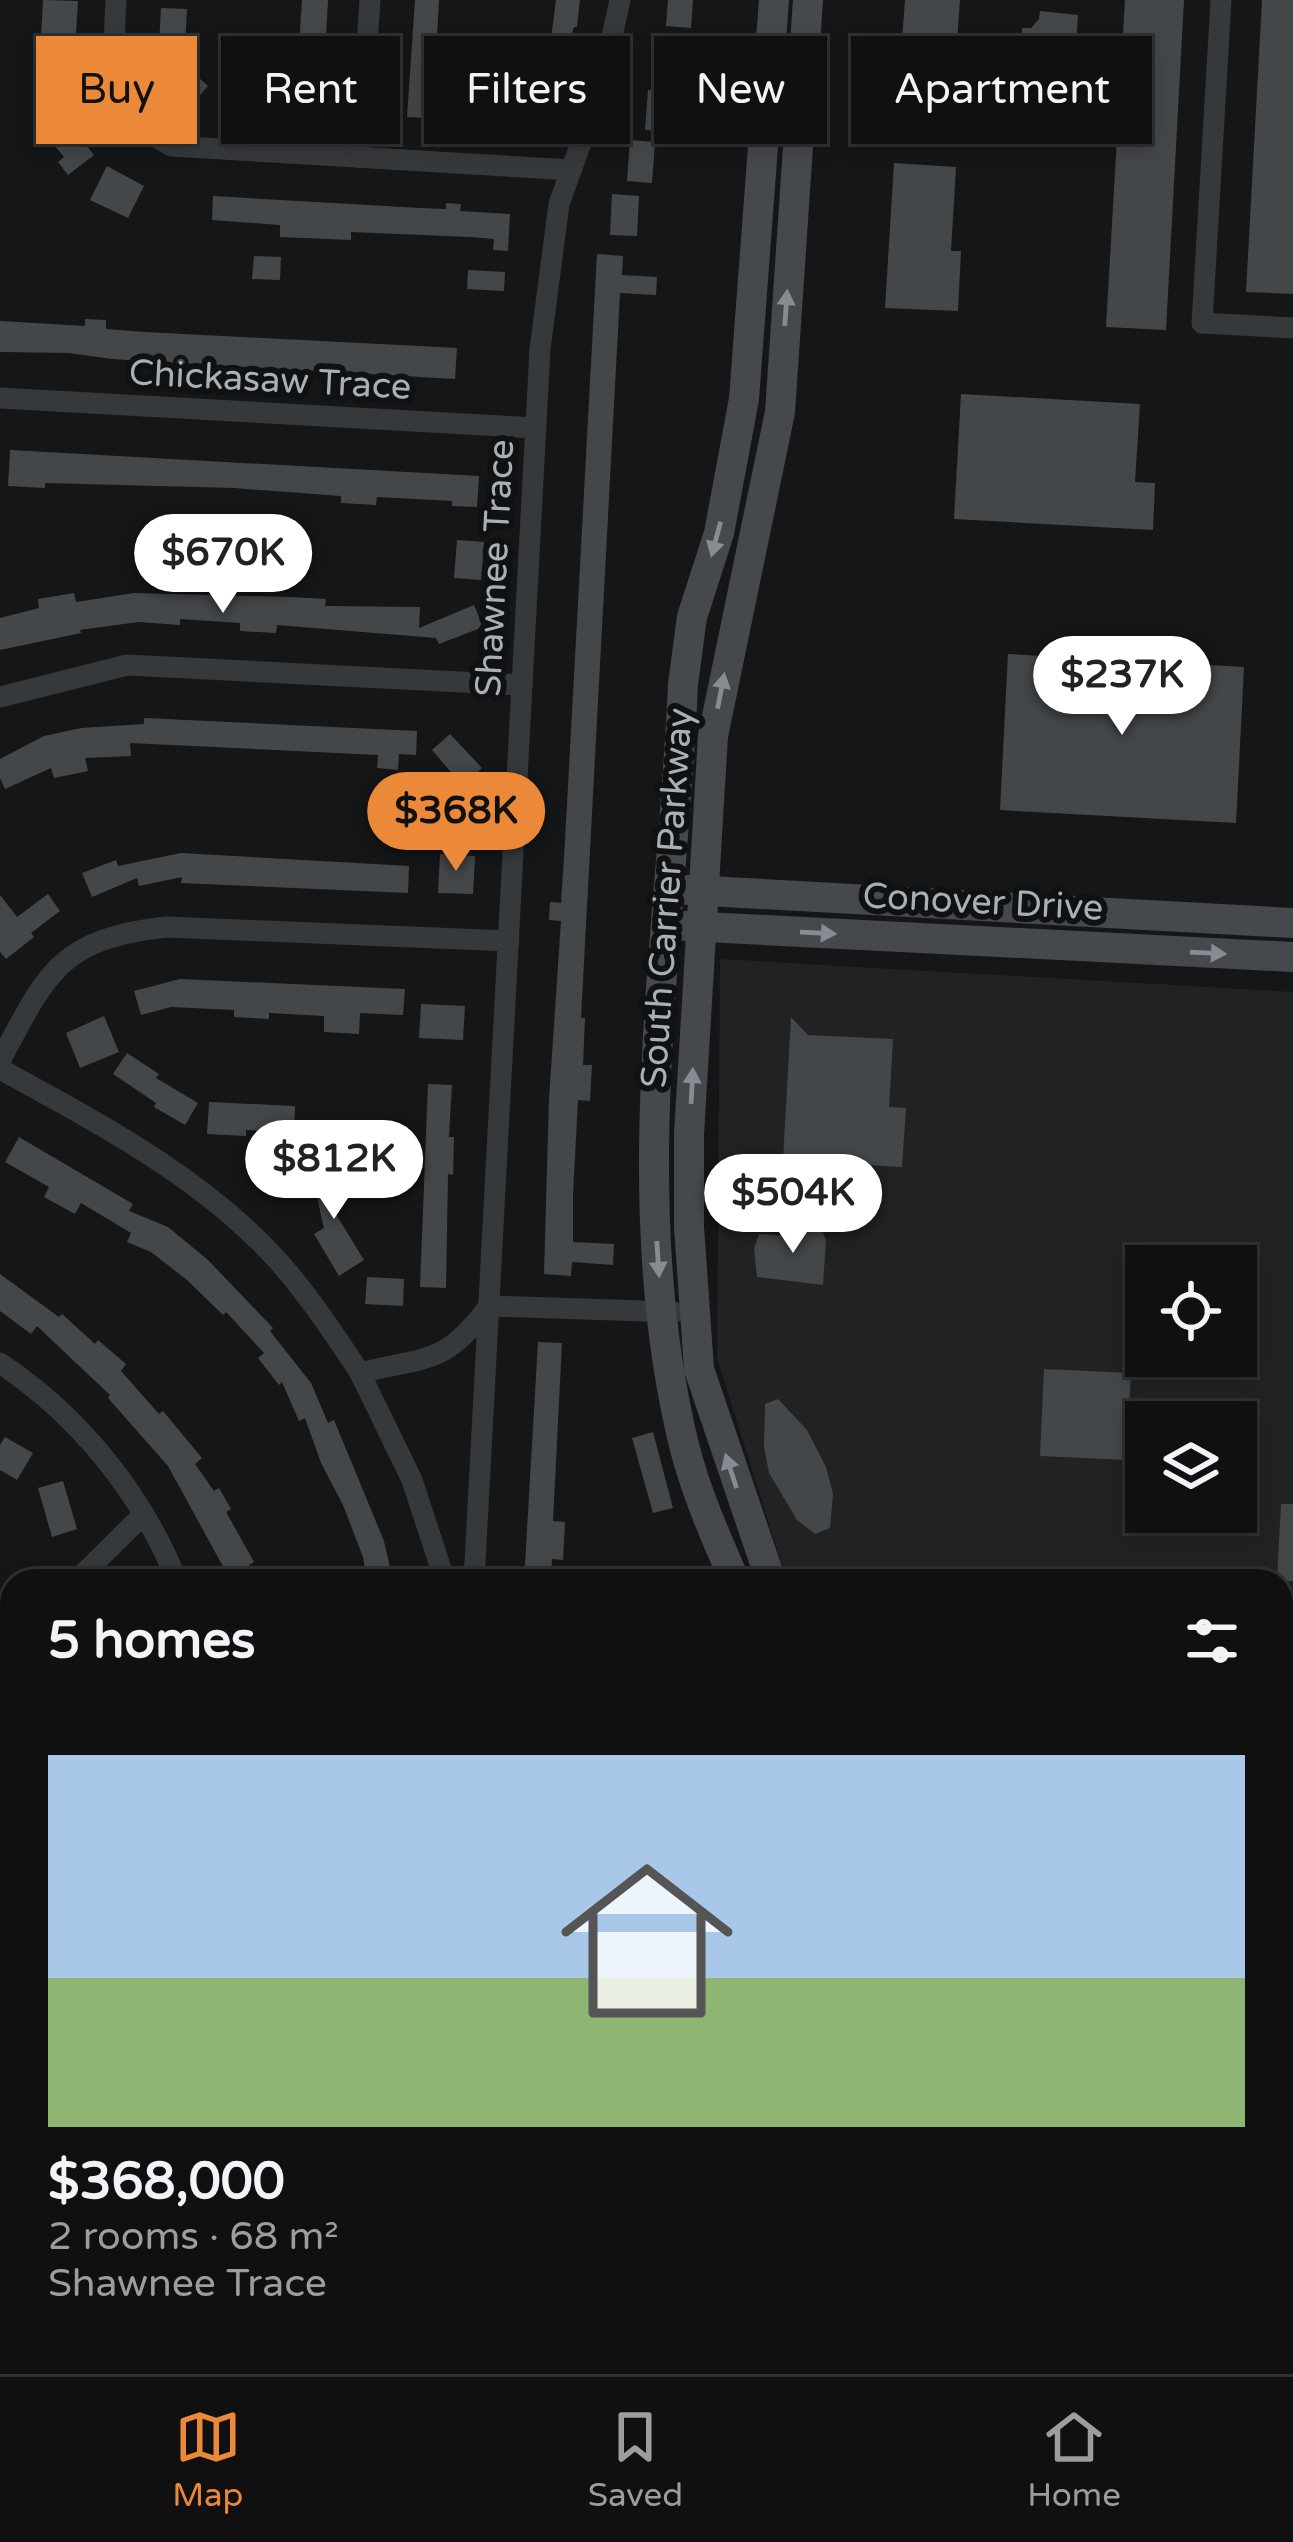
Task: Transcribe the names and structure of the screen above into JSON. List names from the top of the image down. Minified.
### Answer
{"streets":{"main road":["South Carrier Parkway","Conover Drive"],"street":["Chickasaw Trace","Shawnee Trace"]},"crossings":[["Chickasaw Trace","Shawnee Trace"],["South Carrier Parkway","Conover Drive"]],"page":{"chip":["Buy","Rent","Filters","New","Apartment"],"price":["$670K","$237K","$368K","$812K","$504K"],"heading":"5 homes","list":[{"name":"$368,000","note":"2 rooms · 68 m² · Shawnee Trace"}],"tabs":["Map","Saved","Home"]}}
